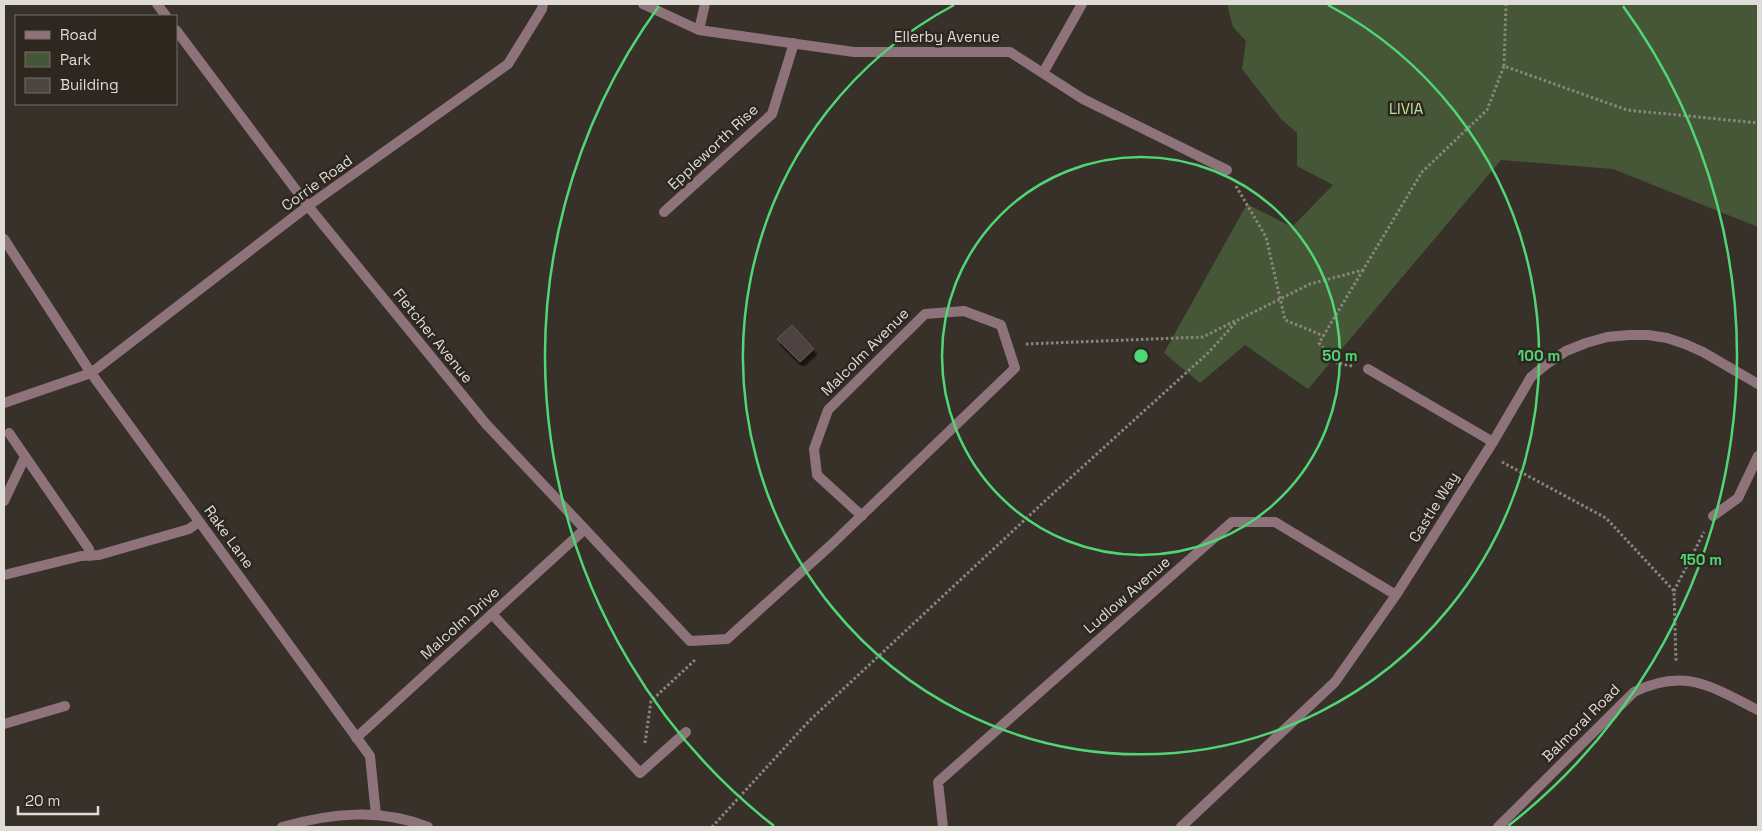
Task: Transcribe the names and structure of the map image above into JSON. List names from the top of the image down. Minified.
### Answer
{"streets":{"street":["Ellerby Avenue","Eppleworth Rise","Corrie Road","Fletcher Avenue","Malcolm Avenue","Castle Way","Rake Lane","Ludlow Avenue","Malcolm Drive","Balmoral Road"]},"crossings":[["Ellerby Avenue","Eppleworth Rise"],["Corrie Road","Fletcher Avenue"],["Corrie Road","Rake Lane"],["Fletcher Avenue","Malcolm Avenue"],["Fletcher Avenue","Malcolm Drive"],["Castle Way","Ludlow Avenue"],["Rake Lane","Malcolm Drive"]],"parks":["LIVIA"],"legend":["Road","Park","Building"],"scale_bar":"20 m","rings":["50 m","100 m","150 m"]}
